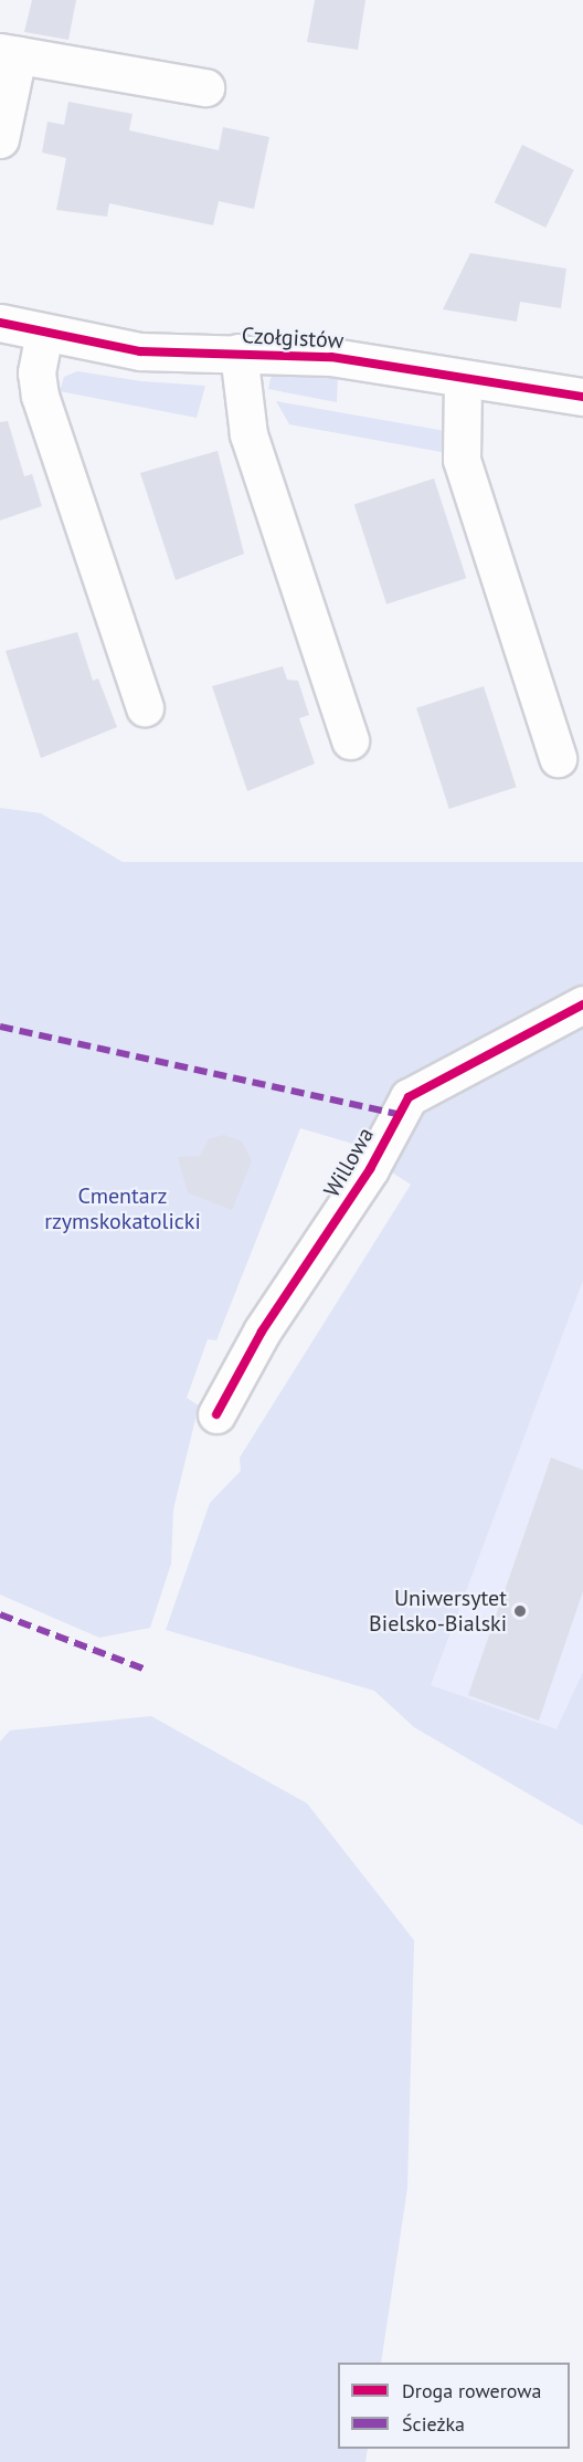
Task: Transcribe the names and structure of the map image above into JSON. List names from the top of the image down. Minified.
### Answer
{"streets":{"street":["Czołgistów","Willowa"]},"parks":["Cmentarz rzymskokatolicki"],"places":["Uniwersytet Bielsko-Bialski"],"legend":["Droga rowerowa","Ścieżka"]}
